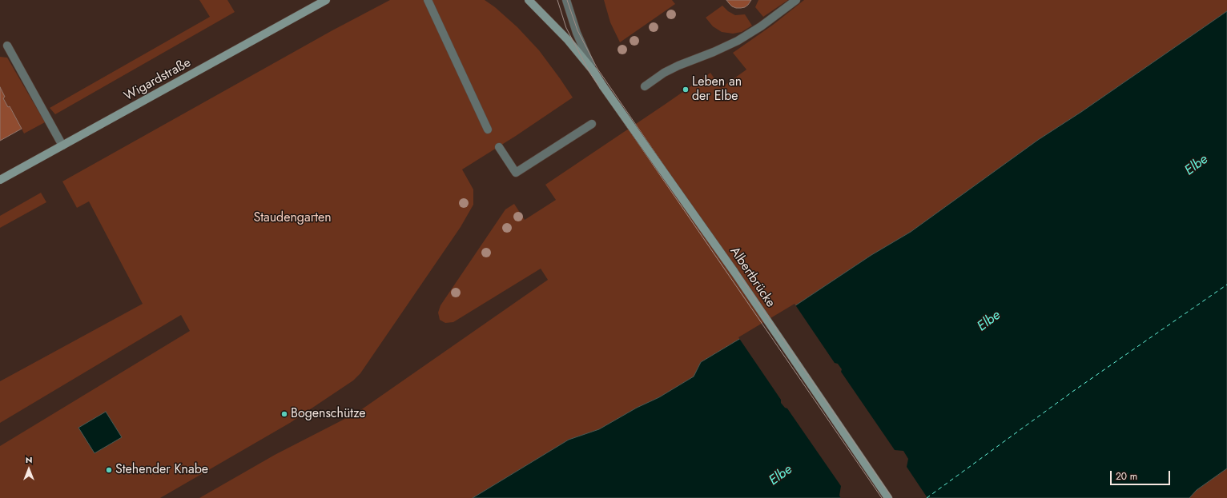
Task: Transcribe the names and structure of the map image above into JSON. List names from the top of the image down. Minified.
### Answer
{"streets":{"main road":["Wigardstraße","Albertbrücke"]},"water":["Elbe"],"parks":["Staudengarten"],"places":["Leben an der Elbe","Bogenschütze","Stehender Knabe"],"scale_bar":"20 m","north":"top"}
